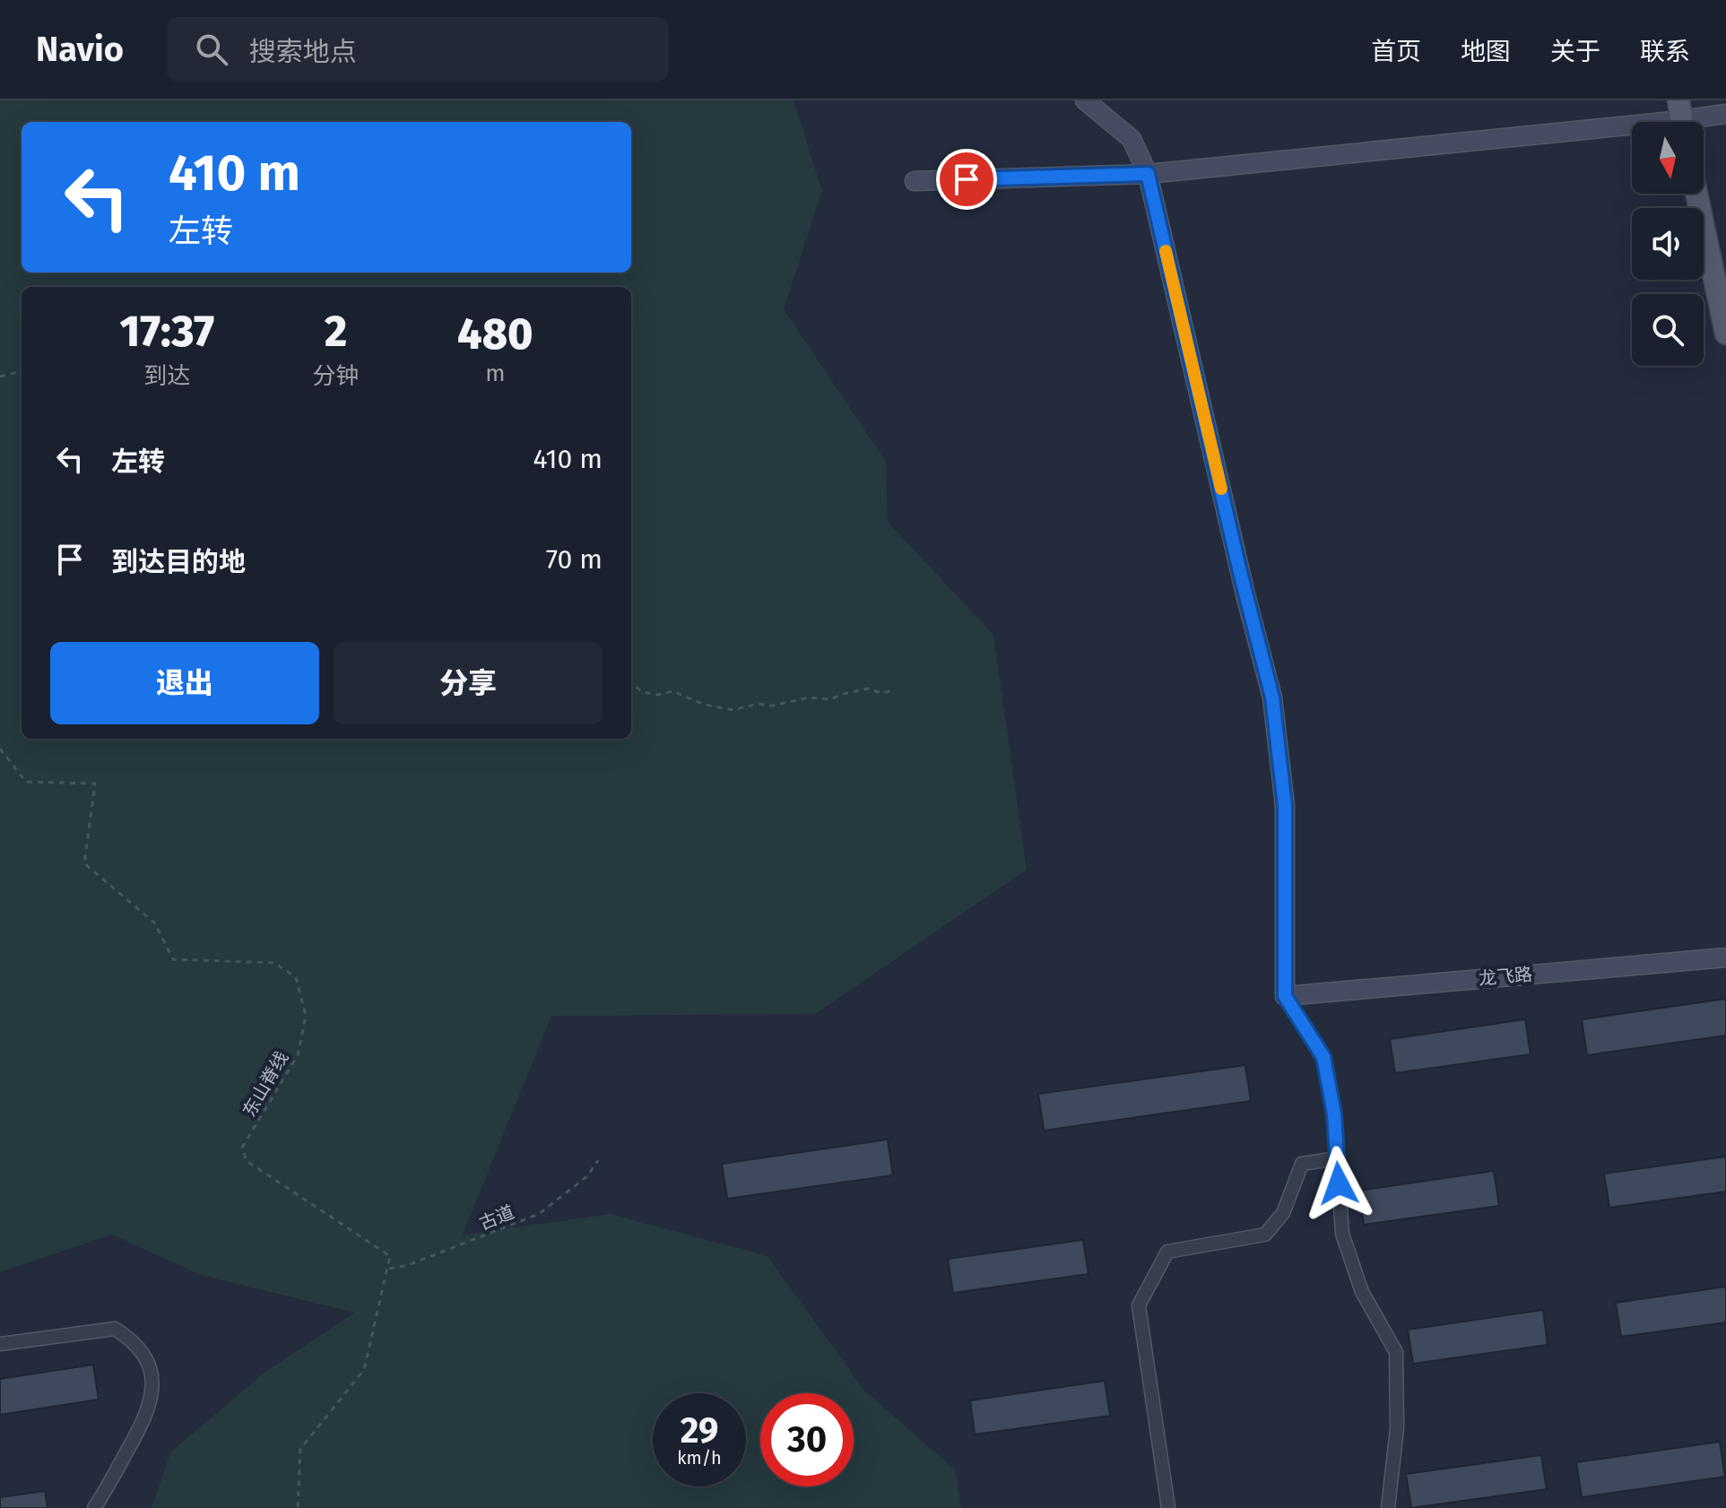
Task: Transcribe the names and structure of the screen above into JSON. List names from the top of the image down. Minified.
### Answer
{"streets":{"street":["龙飞路"],"path":["东山脊线","古道"]},"crossings":[["东山脊线","古道"]],"north":"bottom","page":{"header":"Navio","search":"搜索地点","nav":["首页","地图","关于","联系"],"turn":["410 m","左转"],"eta":["17:37","到达","2","分钟","480","m"],"list":[{"name":"左转","value":"410 m"},{"name":"到达目的地","value":"70 m"}],"buttons":["退出","分享"],"speed":"29 km/h","limit":"30"}}
